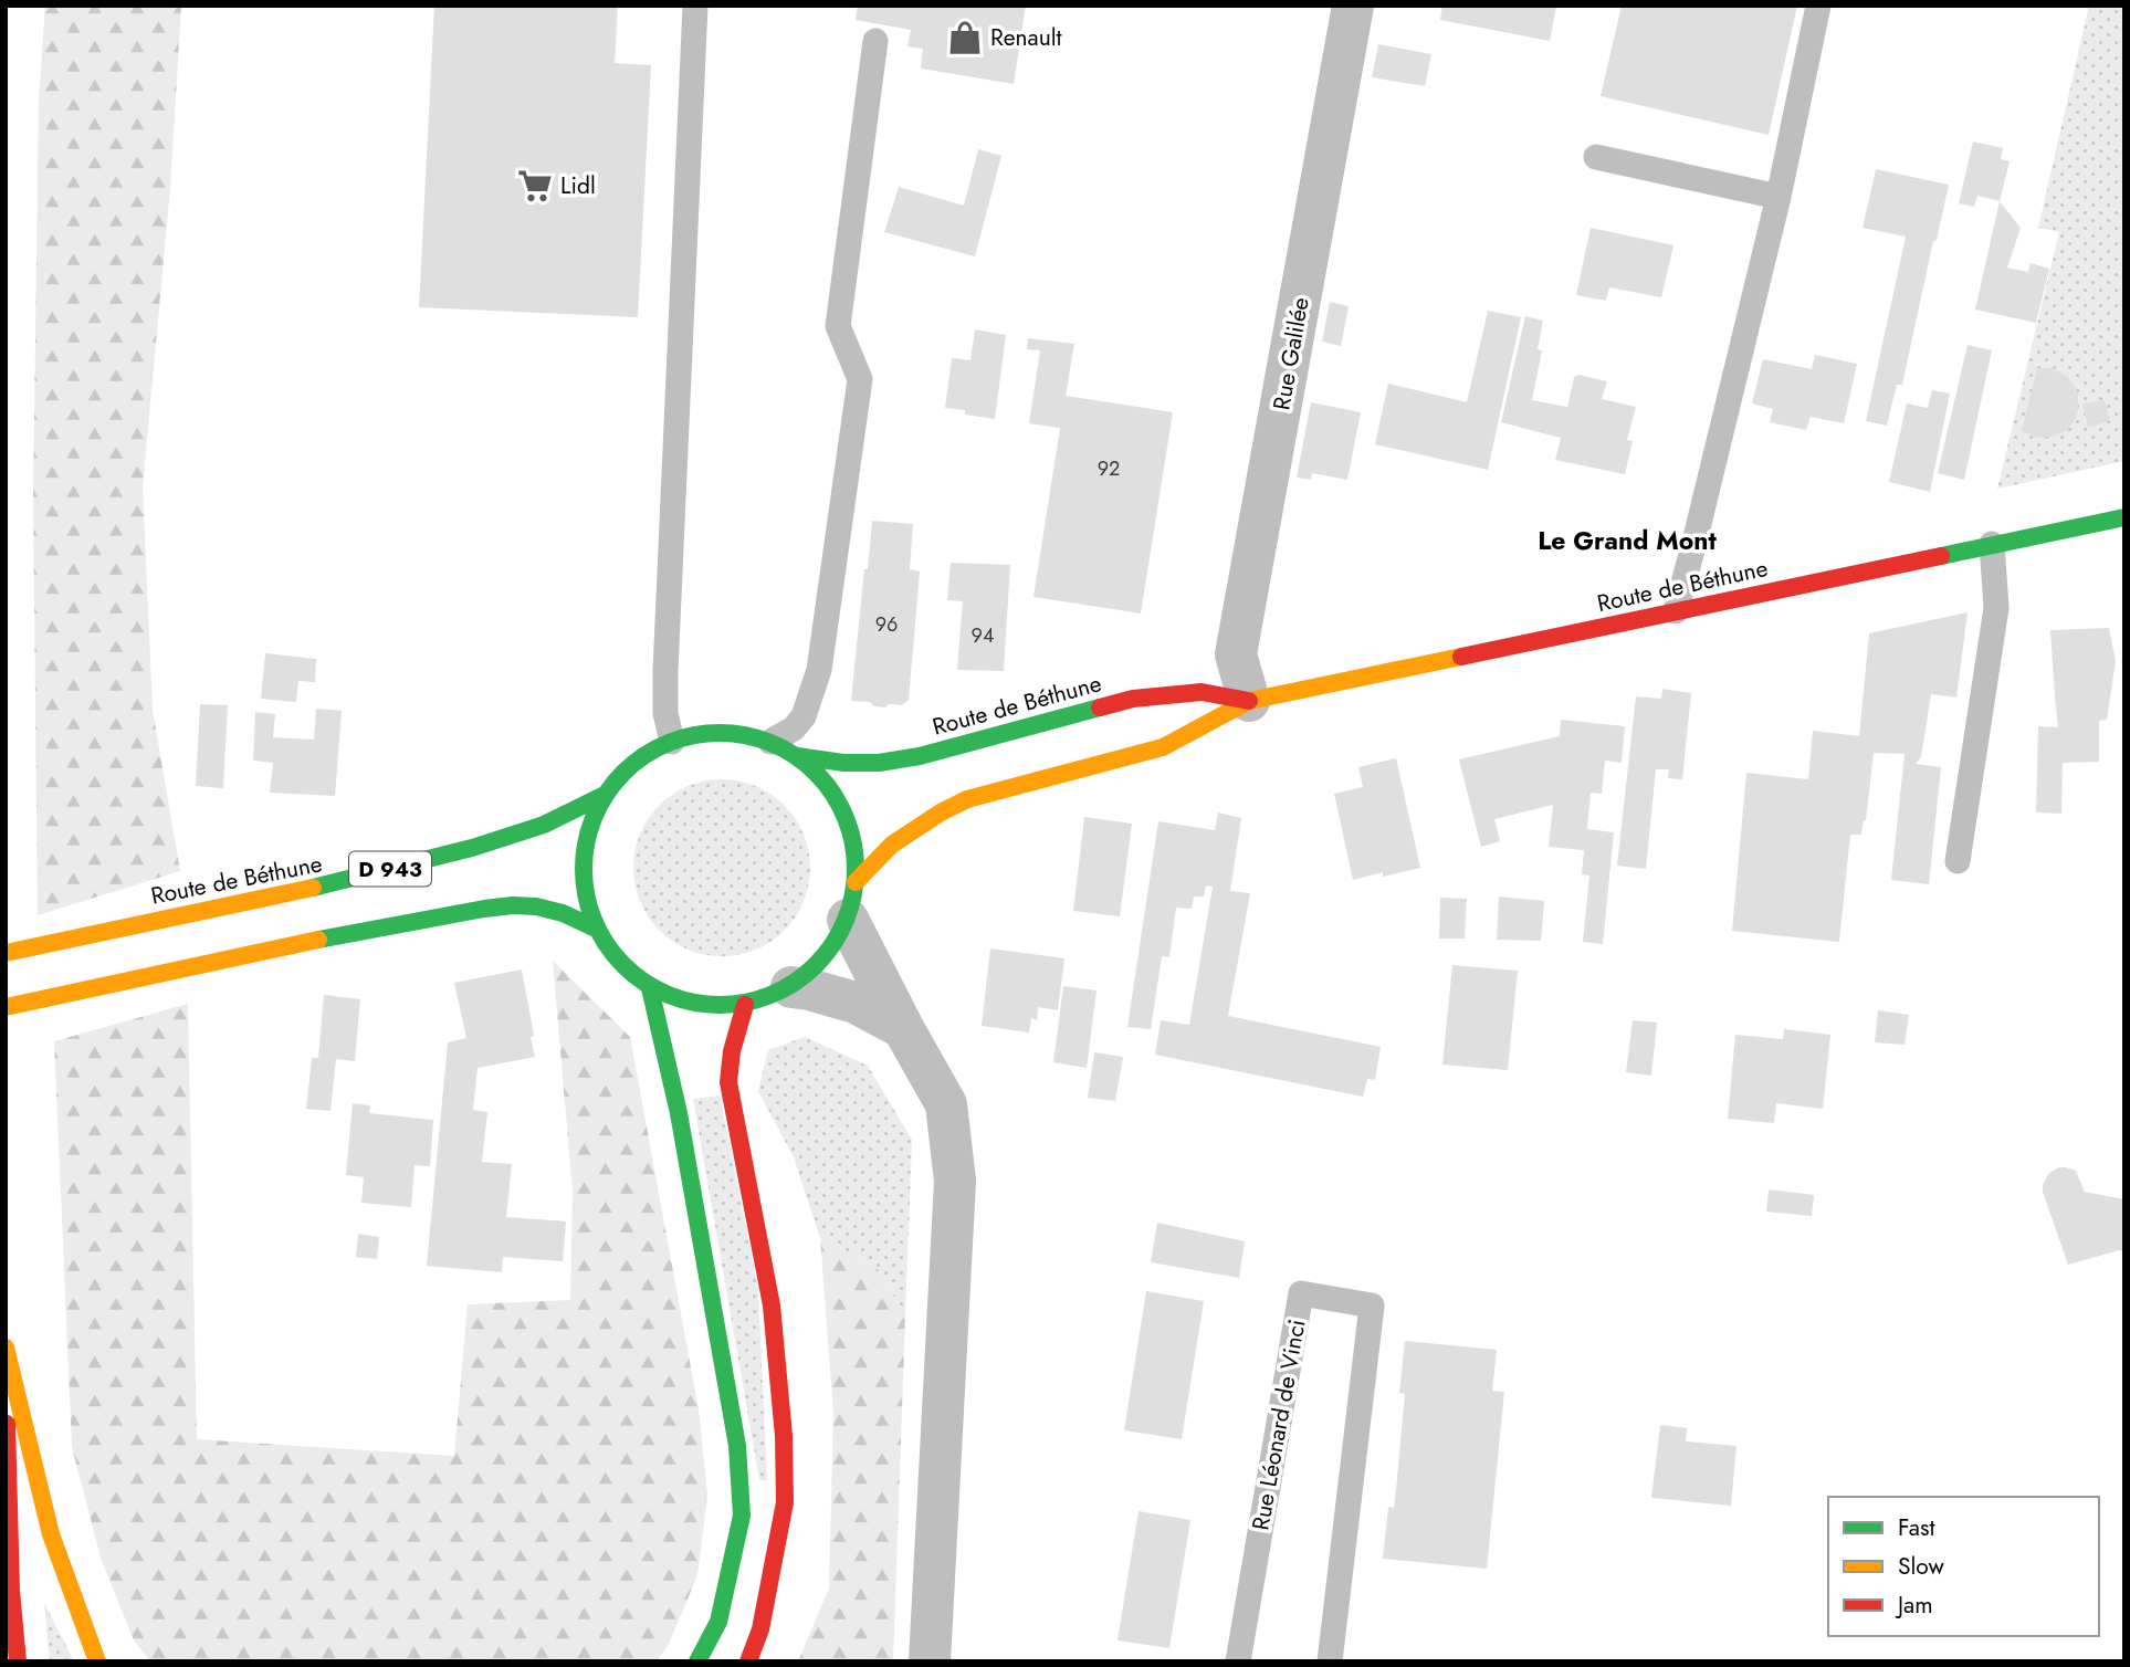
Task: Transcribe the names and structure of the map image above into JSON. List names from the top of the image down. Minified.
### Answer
{"streets":{"main road":["Route de Béthune","D 943"],"street":["Rue Galilée"],"lane":["Rue Léonard de Vinci"]},"crossings":[["Rue Galilée","Route de Béthune"],["Route de Béthune","D 943"]],"districts":["Le Grand Mont"],"places":{"shop":["Renault"],"supermarket":["Lidl"]},"house_numbers":["92","96","94"],"legend":["Fast","Slow","Jam"]}
